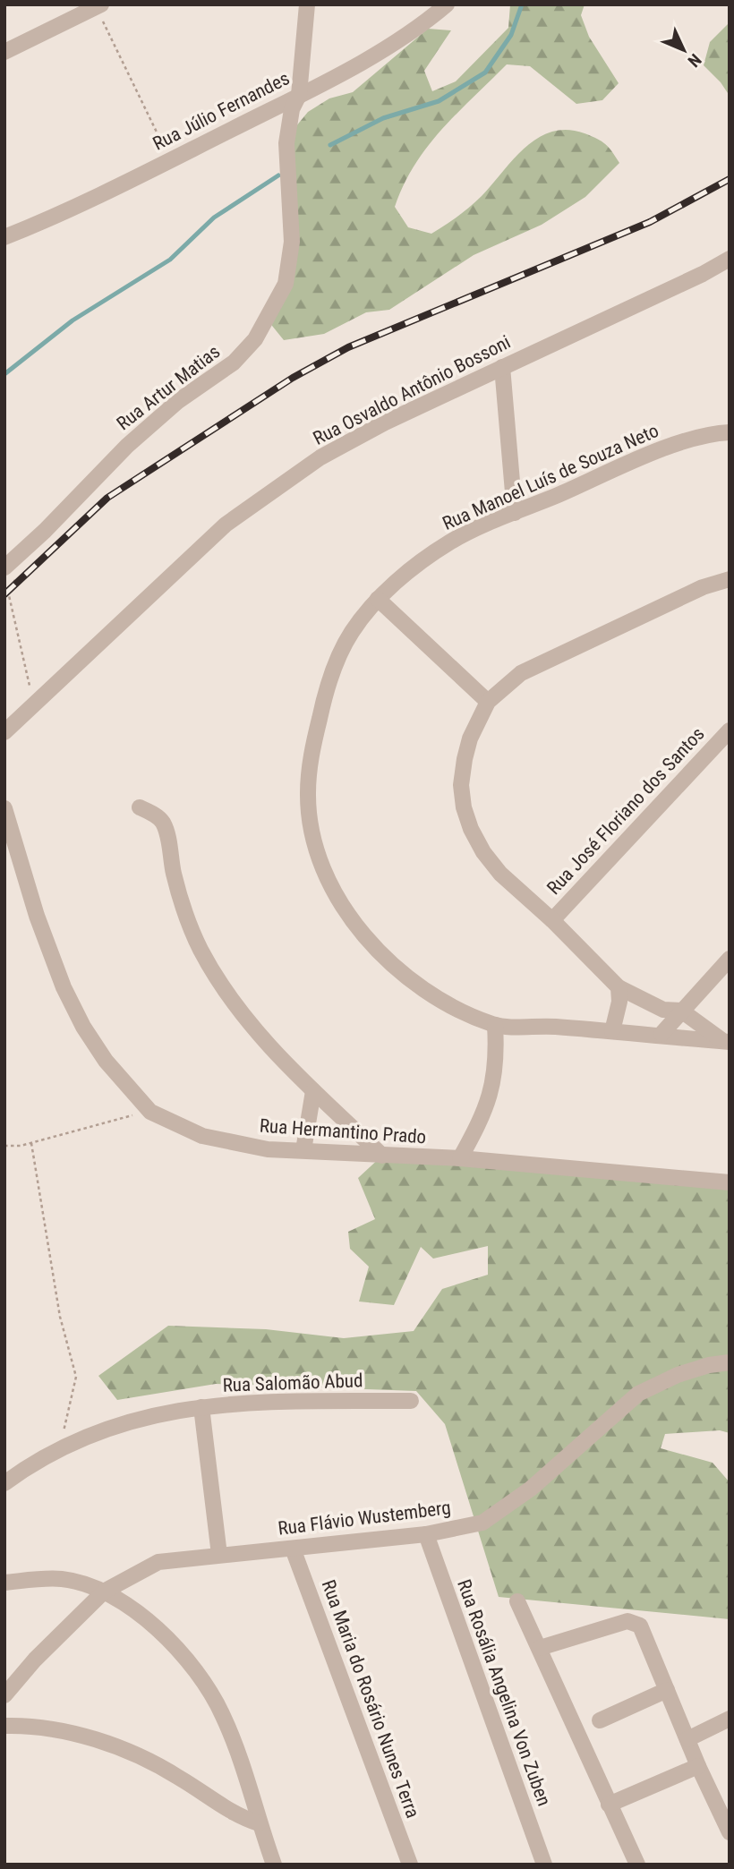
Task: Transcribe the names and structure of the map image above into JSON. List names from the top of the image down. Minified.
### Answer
{"streets":{"street":["Rua Júlio Fernandes","Rua Artur Matias","Rua Osvaldo Antônio Bossoni","Rua Manoel Luís de Souza Neto","Rua José Floriano dos Santos","Rua Hermantino Prado","Rua Salomão Abud","Rua Flávio Wustemberg","Rua Rosália Angelina Von Zuben","Rua Maria do Rosário Nunes Terra"]},"crossings":[["Rua Júlio Fernandes","Rua Artur Matias"],["Rua Flávio Wustemberg","Rua Rosália Angelina Von Zuben"],["Rua Flávio Wustemberg","Rua Maria do Rosário Nunes Terra"]],"north":"bottom right"}
